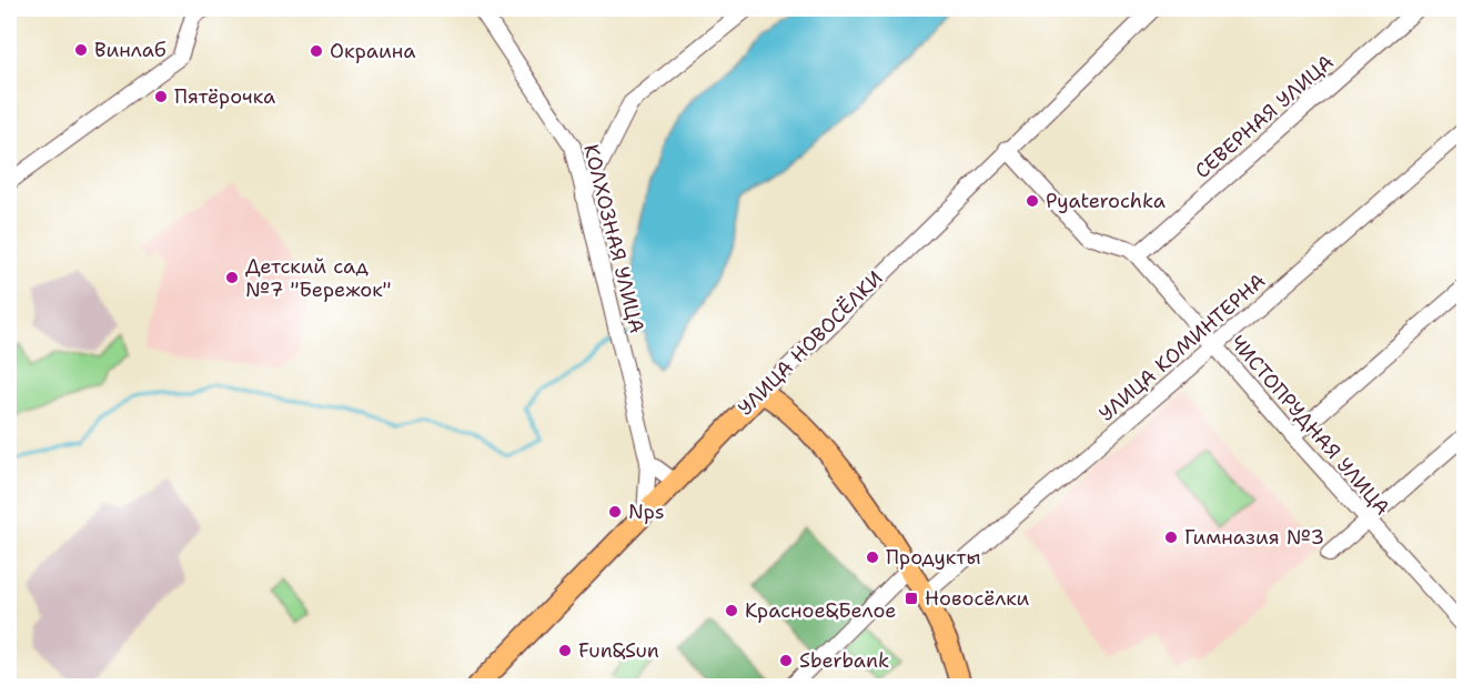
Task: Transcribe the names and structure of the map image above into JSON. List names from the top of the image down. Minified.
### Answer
{"streets":{"main road":["УЛИЦА НОВОСЁЛКИ"],"street":["СЕВЕРНАЯ УЛИЦА","КОЛХОЗНАЯ УЛИЦА","УЛИЦА КОМИНТЕРНА","ЧИСТОПРУДНАЯ УЛИЦА"]},"crossings":[["СЕВЕРНАЯ УЛИЦА","ЧИСТОПРУДНАЯ УЛИЦА"],["КОЛХОЗНАЯ УЛИЦА","УЛИЦА НОВОСЁЛКИ"],["УЛИЦА НОВОСЁЛКИ","ЧИСТОПРУДНАЯ УЛИЦА"],["УЛИЦА КОМИНТЕРНА","ЧИСТОПРУДНАЯ УЛИЦА"]],"places":{"other":["Винлаб","Окраина","Пятёрочка","Pyaterochka","Детский сад №7 \"Бережок\"","Nps","Гимназия №3","Продукты","Красное&Белое","Fun&Sun","Sberbank"],"transit":["Новосёлки"]}}
